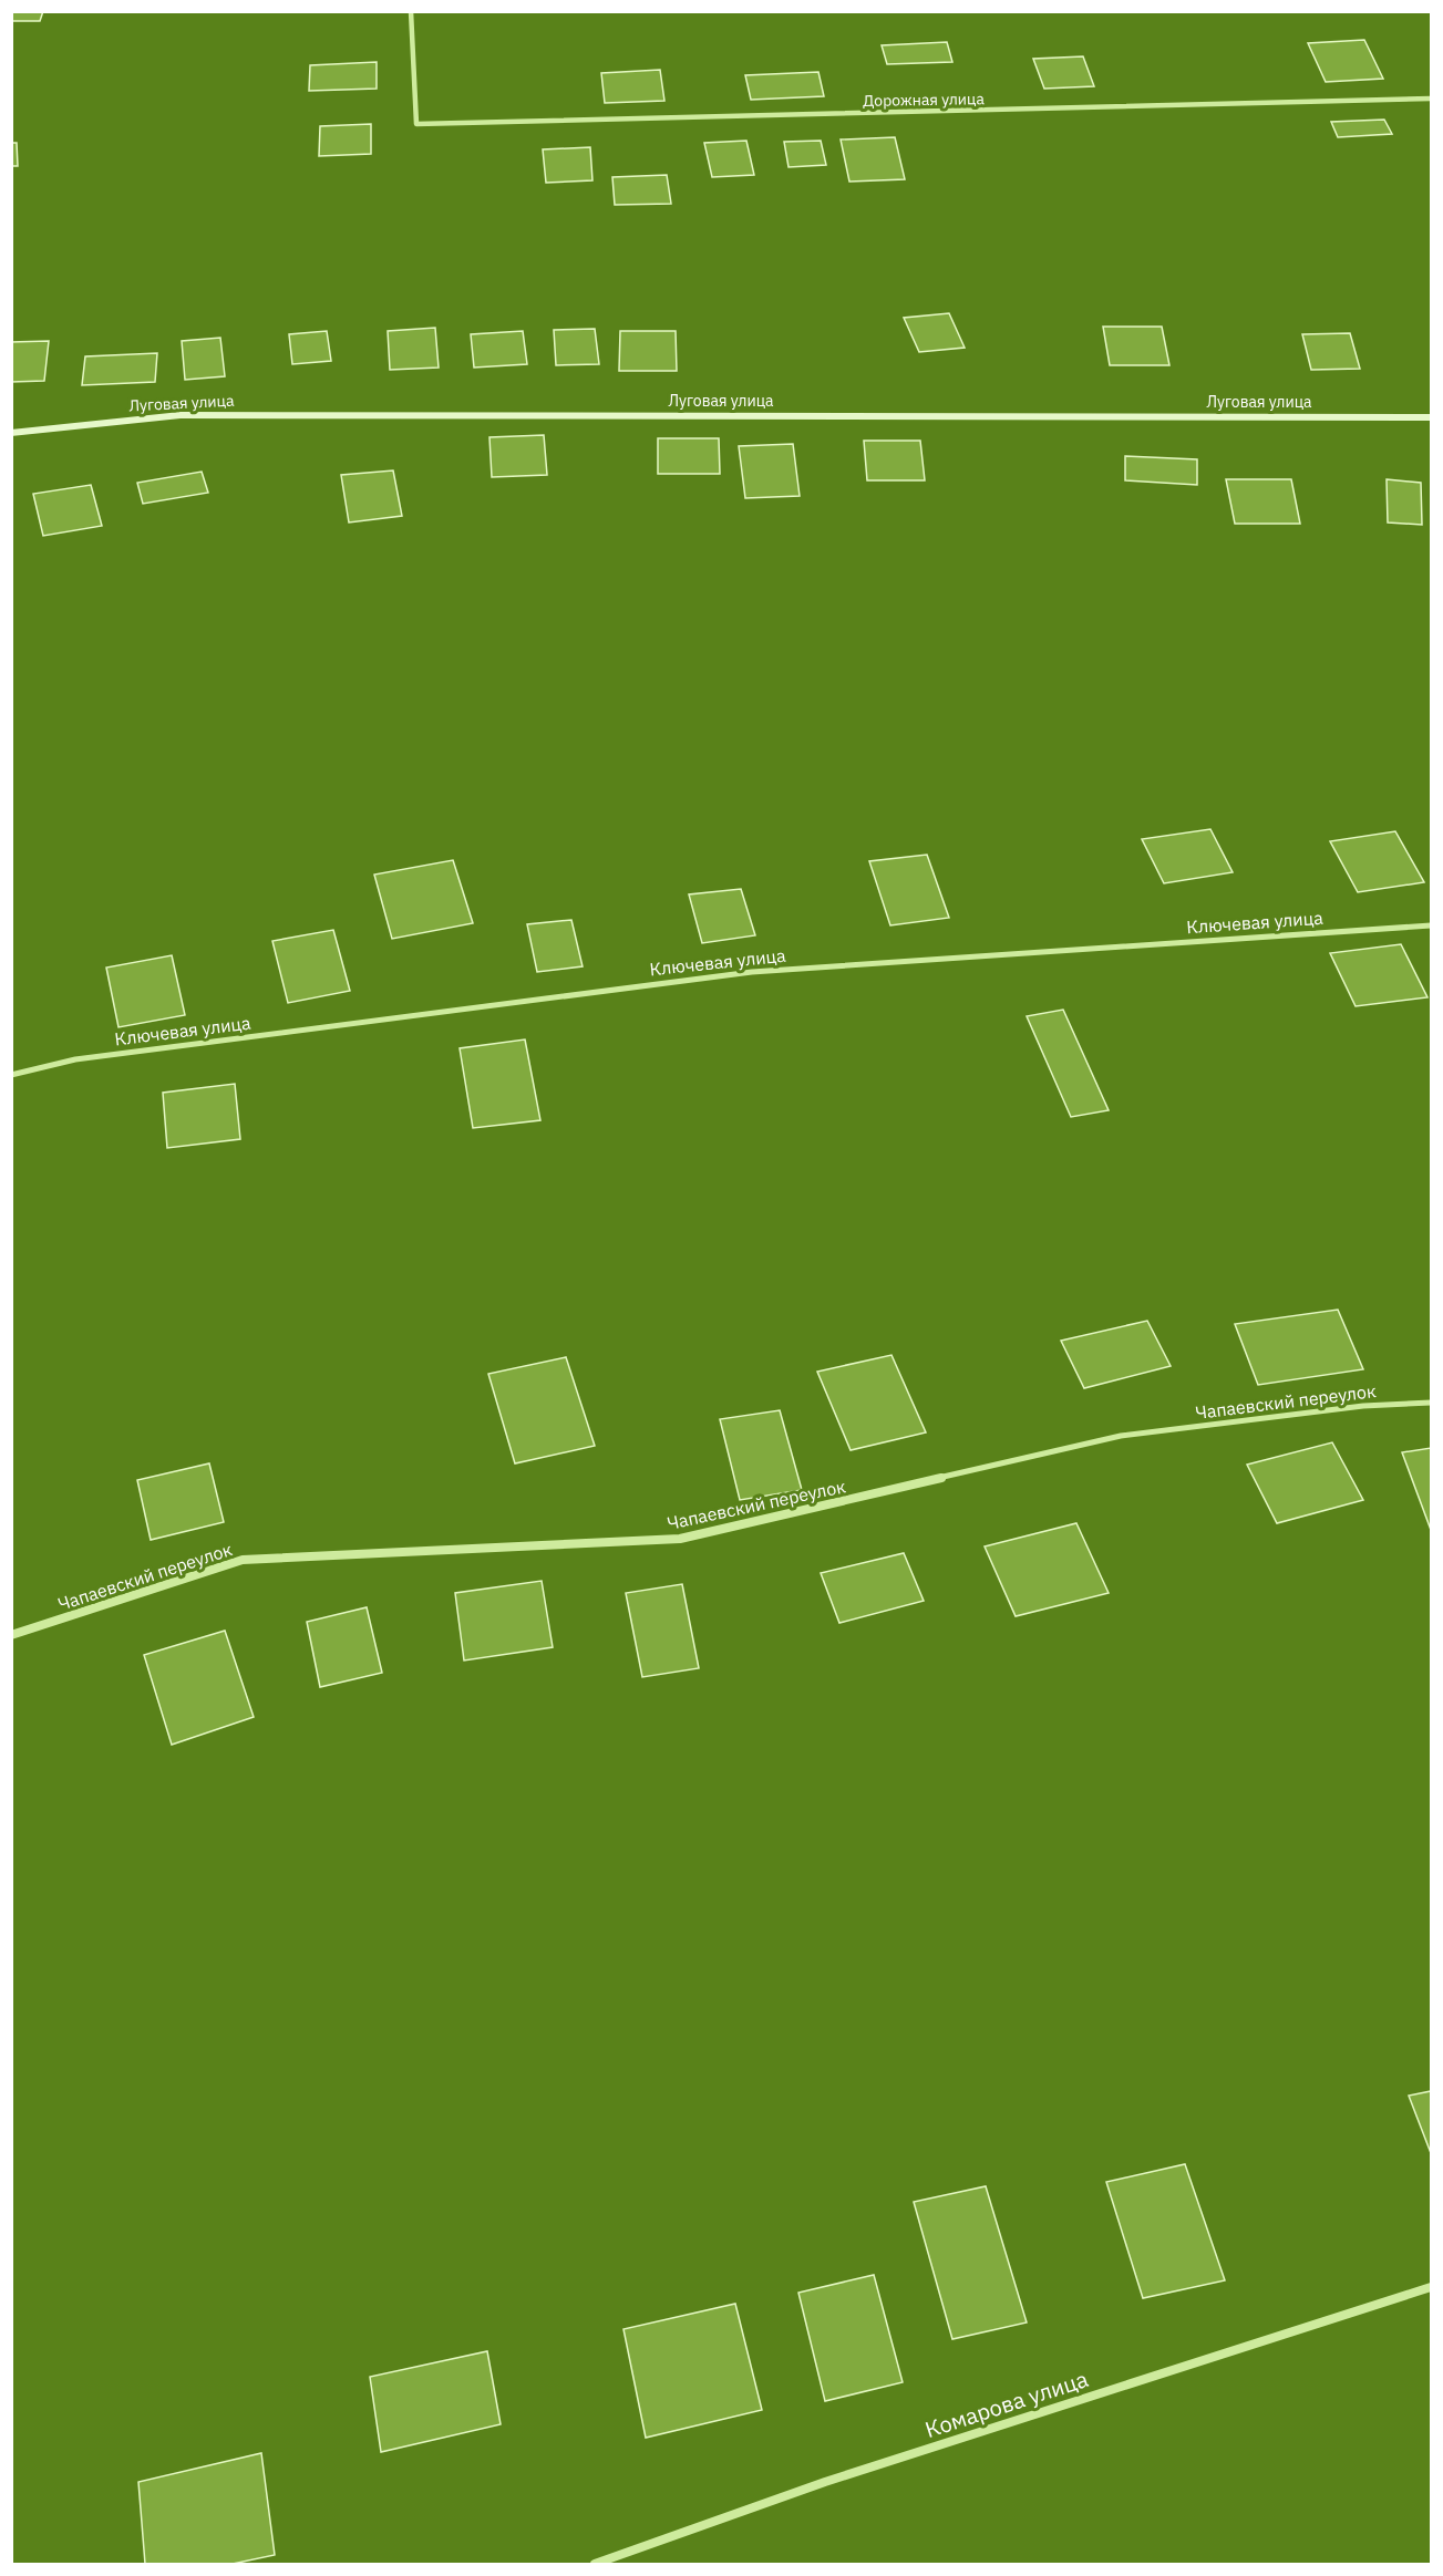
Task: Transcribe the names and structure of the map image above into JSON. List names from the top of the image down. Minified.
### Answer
{"streets":{"street":["Дорожная улица","Луговая улица","Ключевая улица","Чапаевский переулок","Комарова улица"]}}
